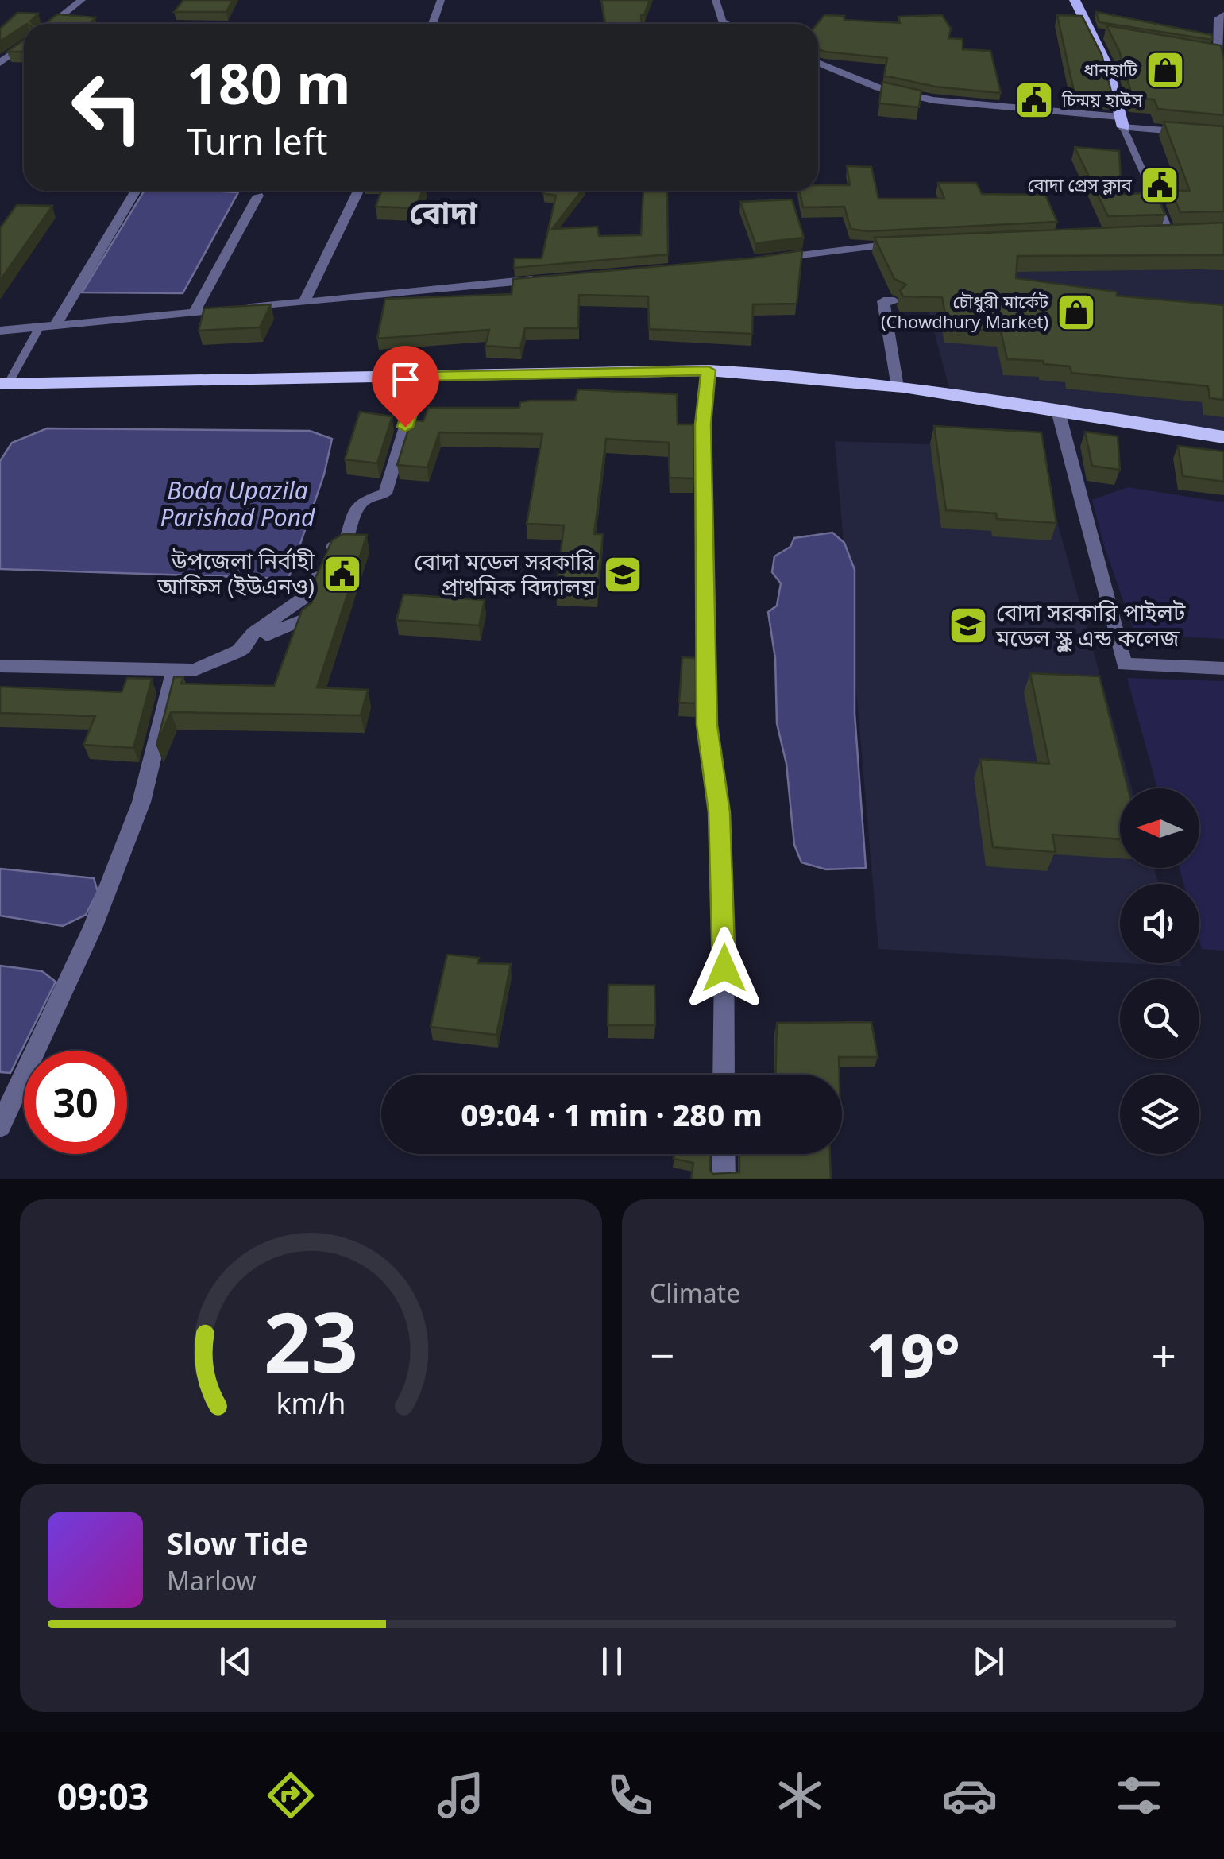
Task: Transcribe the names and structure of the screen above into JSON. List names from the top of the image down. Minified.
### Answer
{"districts":["বোদা"],"water":["Boda Upazila Parishad Pond"],"places":{"shop":["ধানহাটি","চৌধুরী মার্কেট (Chowdhury Market)"],"public building":["চিন্ময় হাউস","বোদা প্রেস ক্লাব","উপজেলা নির্বাহী আফিস (ইউএনও)"],"school or university":["বোদা মডেল সরকারি প্রাথমিক বিদ্যালয়","বোদা সরকারি পাইলট মডেল স্কুল এন্ড কলেজ"]},"north":"left","page":{"turn":["180 m","Turn left"],"limit":"30","trip":"09:04 · 1 min · 280 m","tile":"Climate","heat":["−","19°","+"],"song":["Slow Tide","Marlow"],"tabs":"09:03","gauge":["23","km/h"]}}
